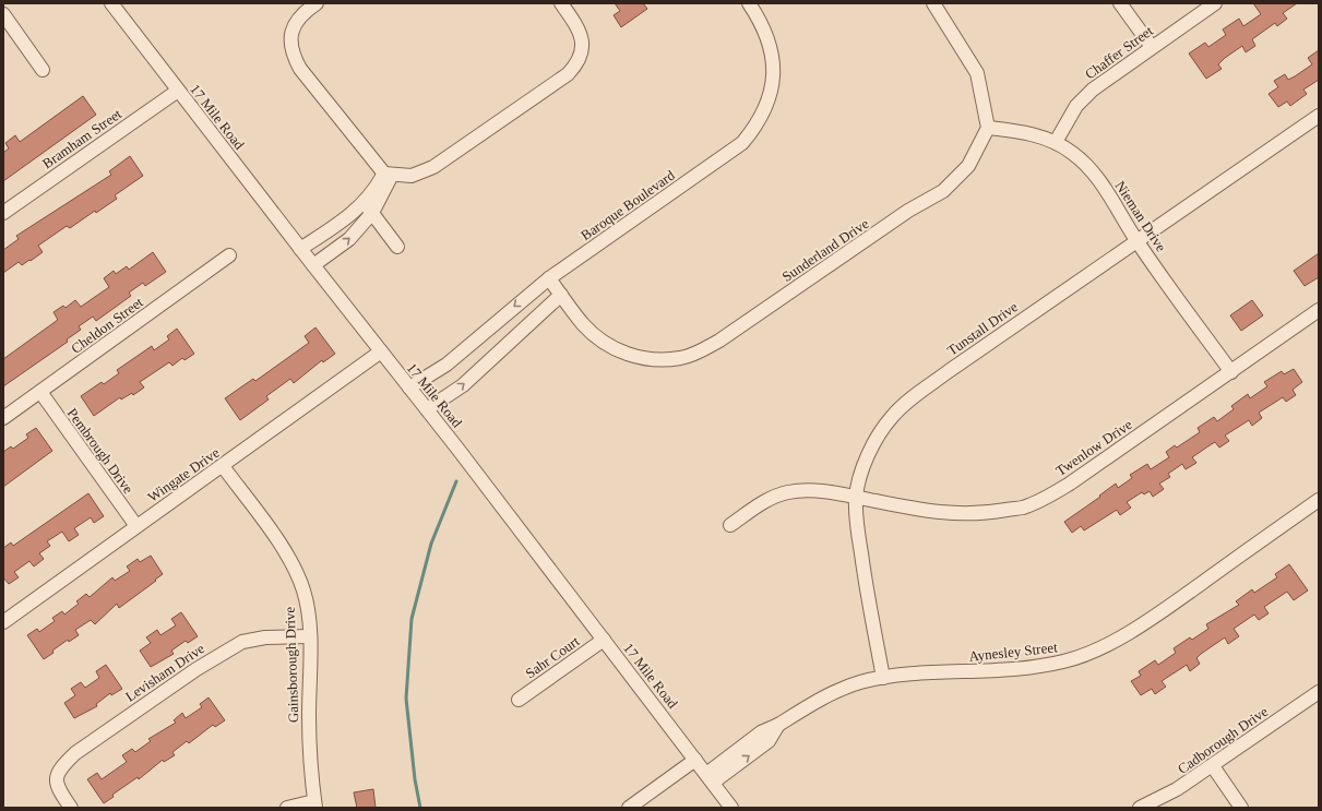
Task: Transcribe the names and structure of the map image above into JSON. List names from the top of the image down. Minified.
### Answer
{"streets":{"street":["Chaffer Street","17 Mile Road","Bramham Street","Baroque Boulevard","Nieman Drive","Sunderland Drive","Cheldon Street","Tunstall Drive","Twenlow Drive","Pembrough Drive","Wingate Drive","Aynesley Street","Sahr Court","Gainsborough Drive","Levisham Drive","Cadborough Drive"]},"crossings":[["Chaffer Street","Nieman Drive"],["17 Mile Road","Bramham Street"],["17 Mile Road","Baroque Boulevard"],["17 Mile Road","Wingate Drive"],["17 Mile Road","Aynesley Street"],["17 Mile Road","Sahr Court"],["Baroque Boulevard","Sunderland Drive"],["Nieman Drive","Sunderland Drive"],["Nieman Drive","Tunstall Drive"],["Nieman Drive","Twenlow Drive"],["Cheldon Street","Pembrough Drive"],["Tunstall Drive","Twenlow Drive"],["Tunstall Drive","Aynesley Street"],["Pembrough Drive","Wingate Drive"],["Wingate Drive","Gainsborough Drive"],["Gainsborough Drive","Levisham Drive"]]}
